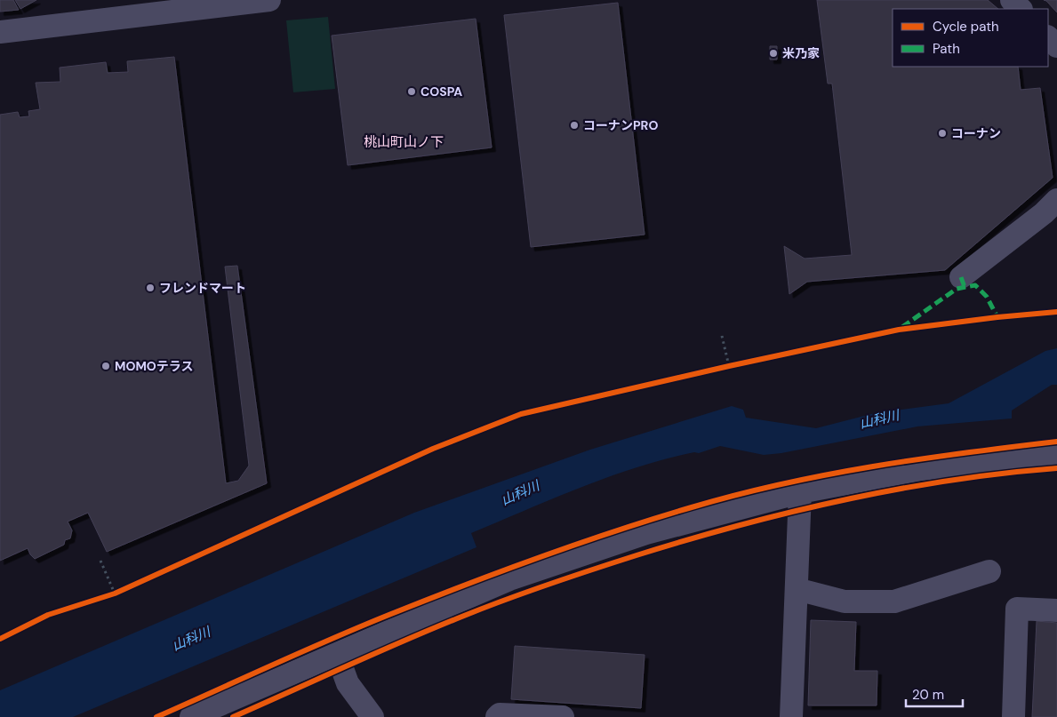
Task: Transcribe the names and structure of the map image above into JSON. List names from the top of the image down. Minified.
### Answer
{"districts":["桃山町山ノ下"],"water":["山科川"],"places":["米乃家","COSPA","コーナンPRO","コーナン","フレンドマート","MOMOテラス"],"legend":["Cycle path","Path"],"scale_bar":"20 m"}
